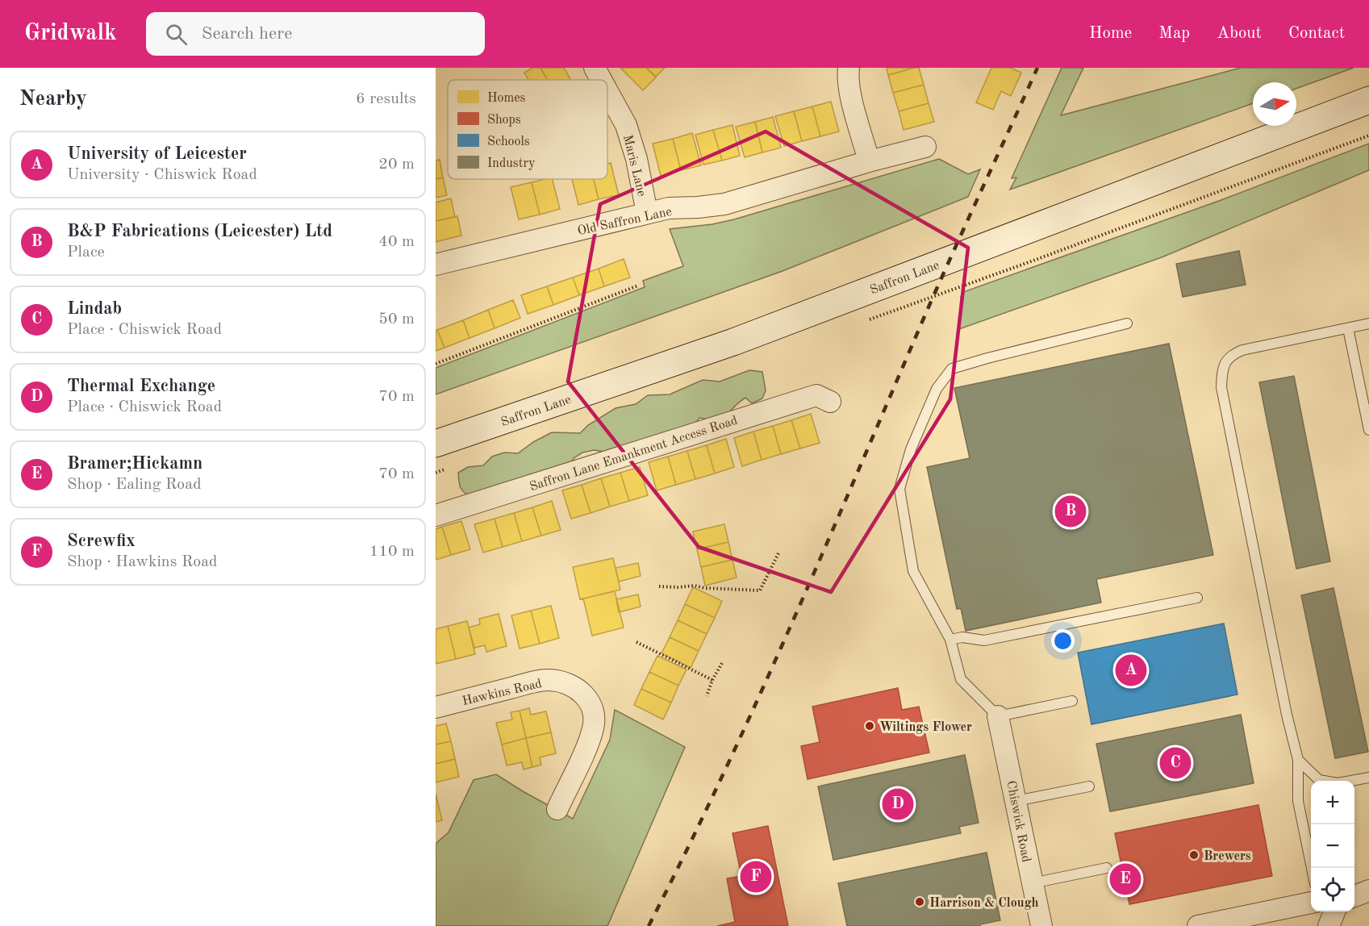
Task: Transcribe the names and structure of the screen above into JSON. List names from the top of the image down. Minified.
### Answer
{"streets":{"main road":["Saffron Lane"],"street":["Maris Lane","Old Saffron Lane","Saffron Lane Emankment Access Road","Hawkins Road","Chiswick Road"]},"crossings":[["Maris Lane","Old Saffron Lane"]],"places":["Wiltings Flower","Brewers","Harrison & Clough"],"legend":["Homes","Shops","Schools","Industry"],"north":"right","page":{"header":"Gridwalk","search":"Search here","nav":["Home","Map","About","Contact"],"heading":["Nearby","6 results"],"list":[{"mark":"A","name":"University of Leicester","note":"University · Chiswick Road","value":"20 m"},{"mark":"B","name":"B&P Fabrications (Leicester) Ltd","note":"Place","value":"40 m"},{"mark":"C","name":"Lindab","note":"Place · Chiswick Road","value":"50 m"},{"mark":"D","name":"Thermal Exchange","note":"Place · Chiswick Road","value":"70 m"},{"mark":"E","name":"Bramer;Hickamn","note":"Shop · Ealing Road","value":"70 m"},{"mark":"F","name":"Screwfix","note":"Shop · Hawkins Road","value":"110 m"}],"pins":["B","A","C","D","F","E"],"map_buttons":["+","−"]}}
